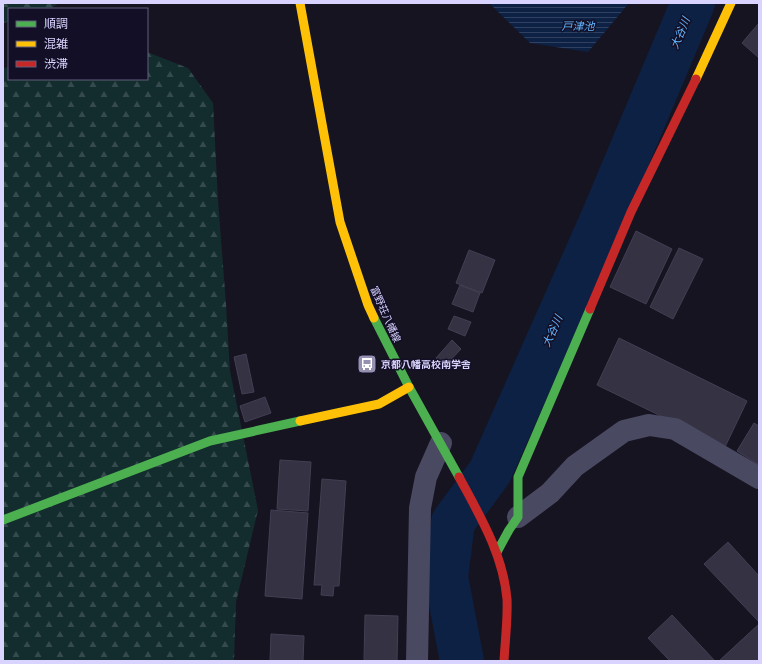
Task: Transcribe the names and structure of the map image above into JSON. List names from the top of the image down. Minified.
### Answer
{"streets":{"street":["富野荘八幡線"]},"water":["戸津池","大谷川"],"places":{"bus stop":["京都八幡高校南学舎"]},"legend":["順調","混雑","渋滞"]}
